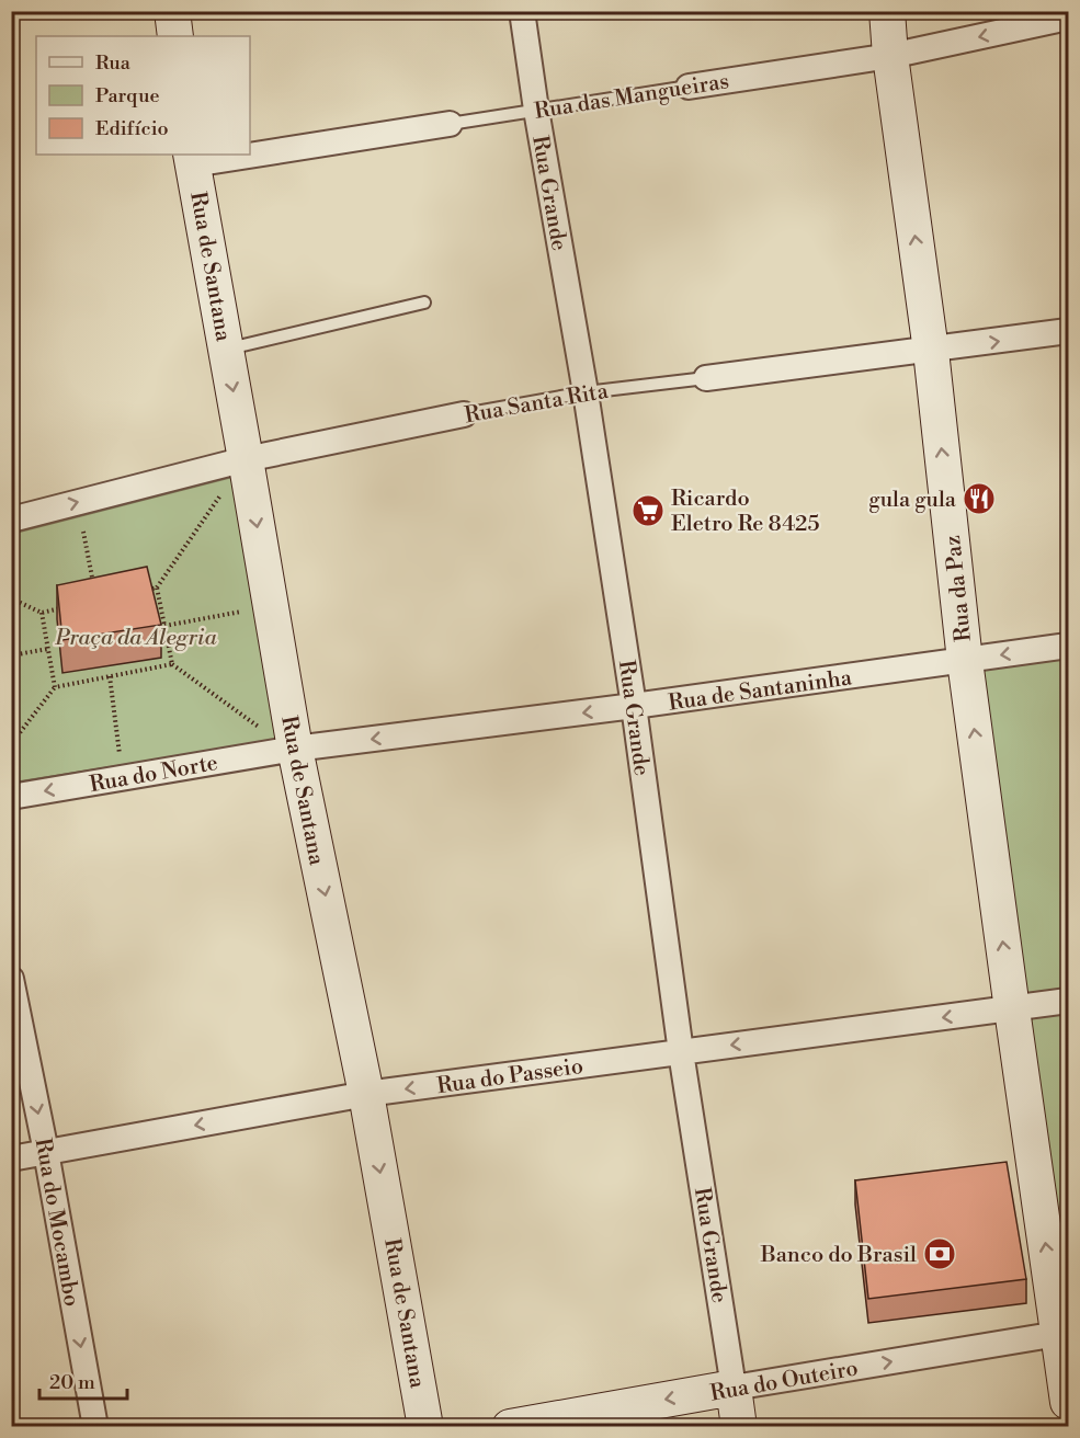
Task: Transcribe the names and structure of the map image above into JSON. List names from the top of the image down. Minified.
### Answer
{"streets":{"street":["Rua das Mangueiras","Rua Grande","Rua de Santana","Rua Santa Rita","Rua da Paz","Rua de Santaninha","Rua do Norte","Rua do Passeio","Rua do Mocambo","Rua do Outeiro"]},"crossings":[["Rua das Mangueiras","Rua Grande"],["Rua das Mangueiras","Rua de Santana"],["Rua das Mangueiras","Rua da Paz"],["Rua Grande","Rua Santa Rita"],["Rua Grande","Rua de Santaninha"],["Rua Grande","Rua do Passeio"],["Rua Grande","Rua do Outeiro"],["Rua de Santana","Rua Santa Rita"],["Rua de Santana","Rua de Santaninha"],["Rua de Santana","Rua do Norte"],["Rua de Santana","Rua do Passeio"],["Rua Santa Rita","Rua da Paz"],["Rua da Paz","Rua de Santaninha"],["Rua da Paz","Rua do Passeio"],["Rua da Paz","Rua do Outeiro"],["Rua de Santaninha","Rua do Norte"],["Rua do Passeio","Rua do Mocambo"]],"one_way":["Rua de Santana","Rua Santa Rita","Rua da Paz","Rua de Santaninha","Rua do Norte","Rua do Passeio","Rua do Mocambo"],"parks":["Praça da Alegria"],"places":{"restaurant":["gula gula"],"supermarket":["Ricardo Eletro Re 8425"],"bank":["Banco do Brasil"]},"legend":["Rua","Parque","Edifício"],"scale_bar":"20 m"}
